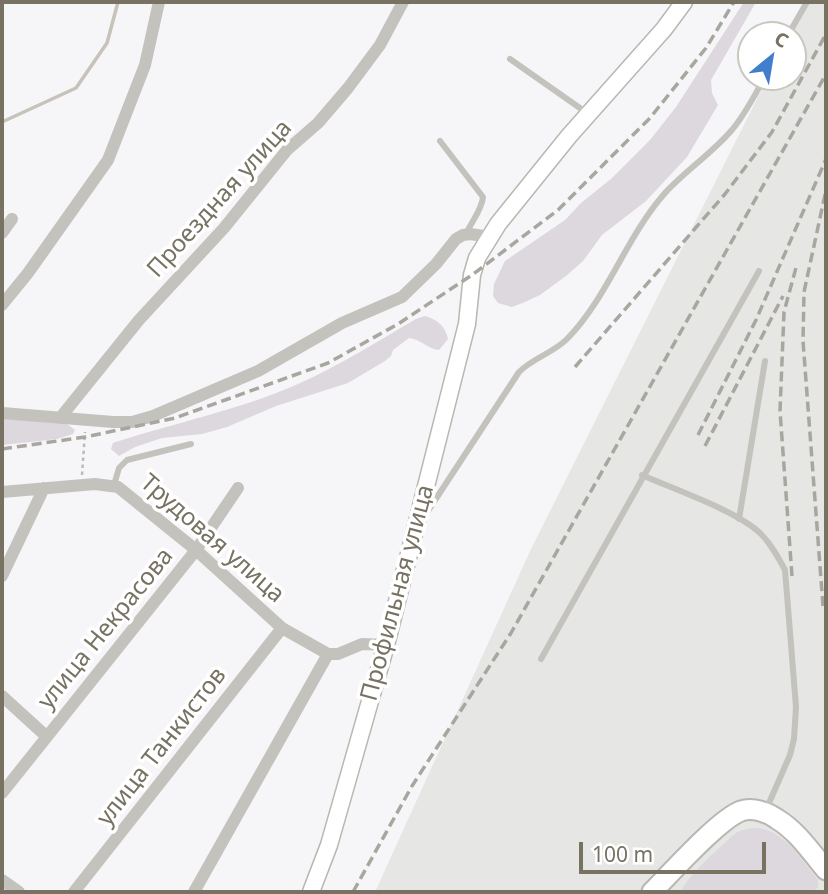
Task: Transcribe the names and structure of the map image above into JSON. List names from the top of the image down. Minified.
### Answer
{"streets":{"main road":["Профильная улица"],"street":["Проездная улица","Трудовая улица","улица Некрасова","улица Танкистов"]},"crossings":[["Трудовая улица","улица Некрасова"],["Трудовая улица","улица Танкистов"]],"scale_bar":"100 m","north":"top right"}
